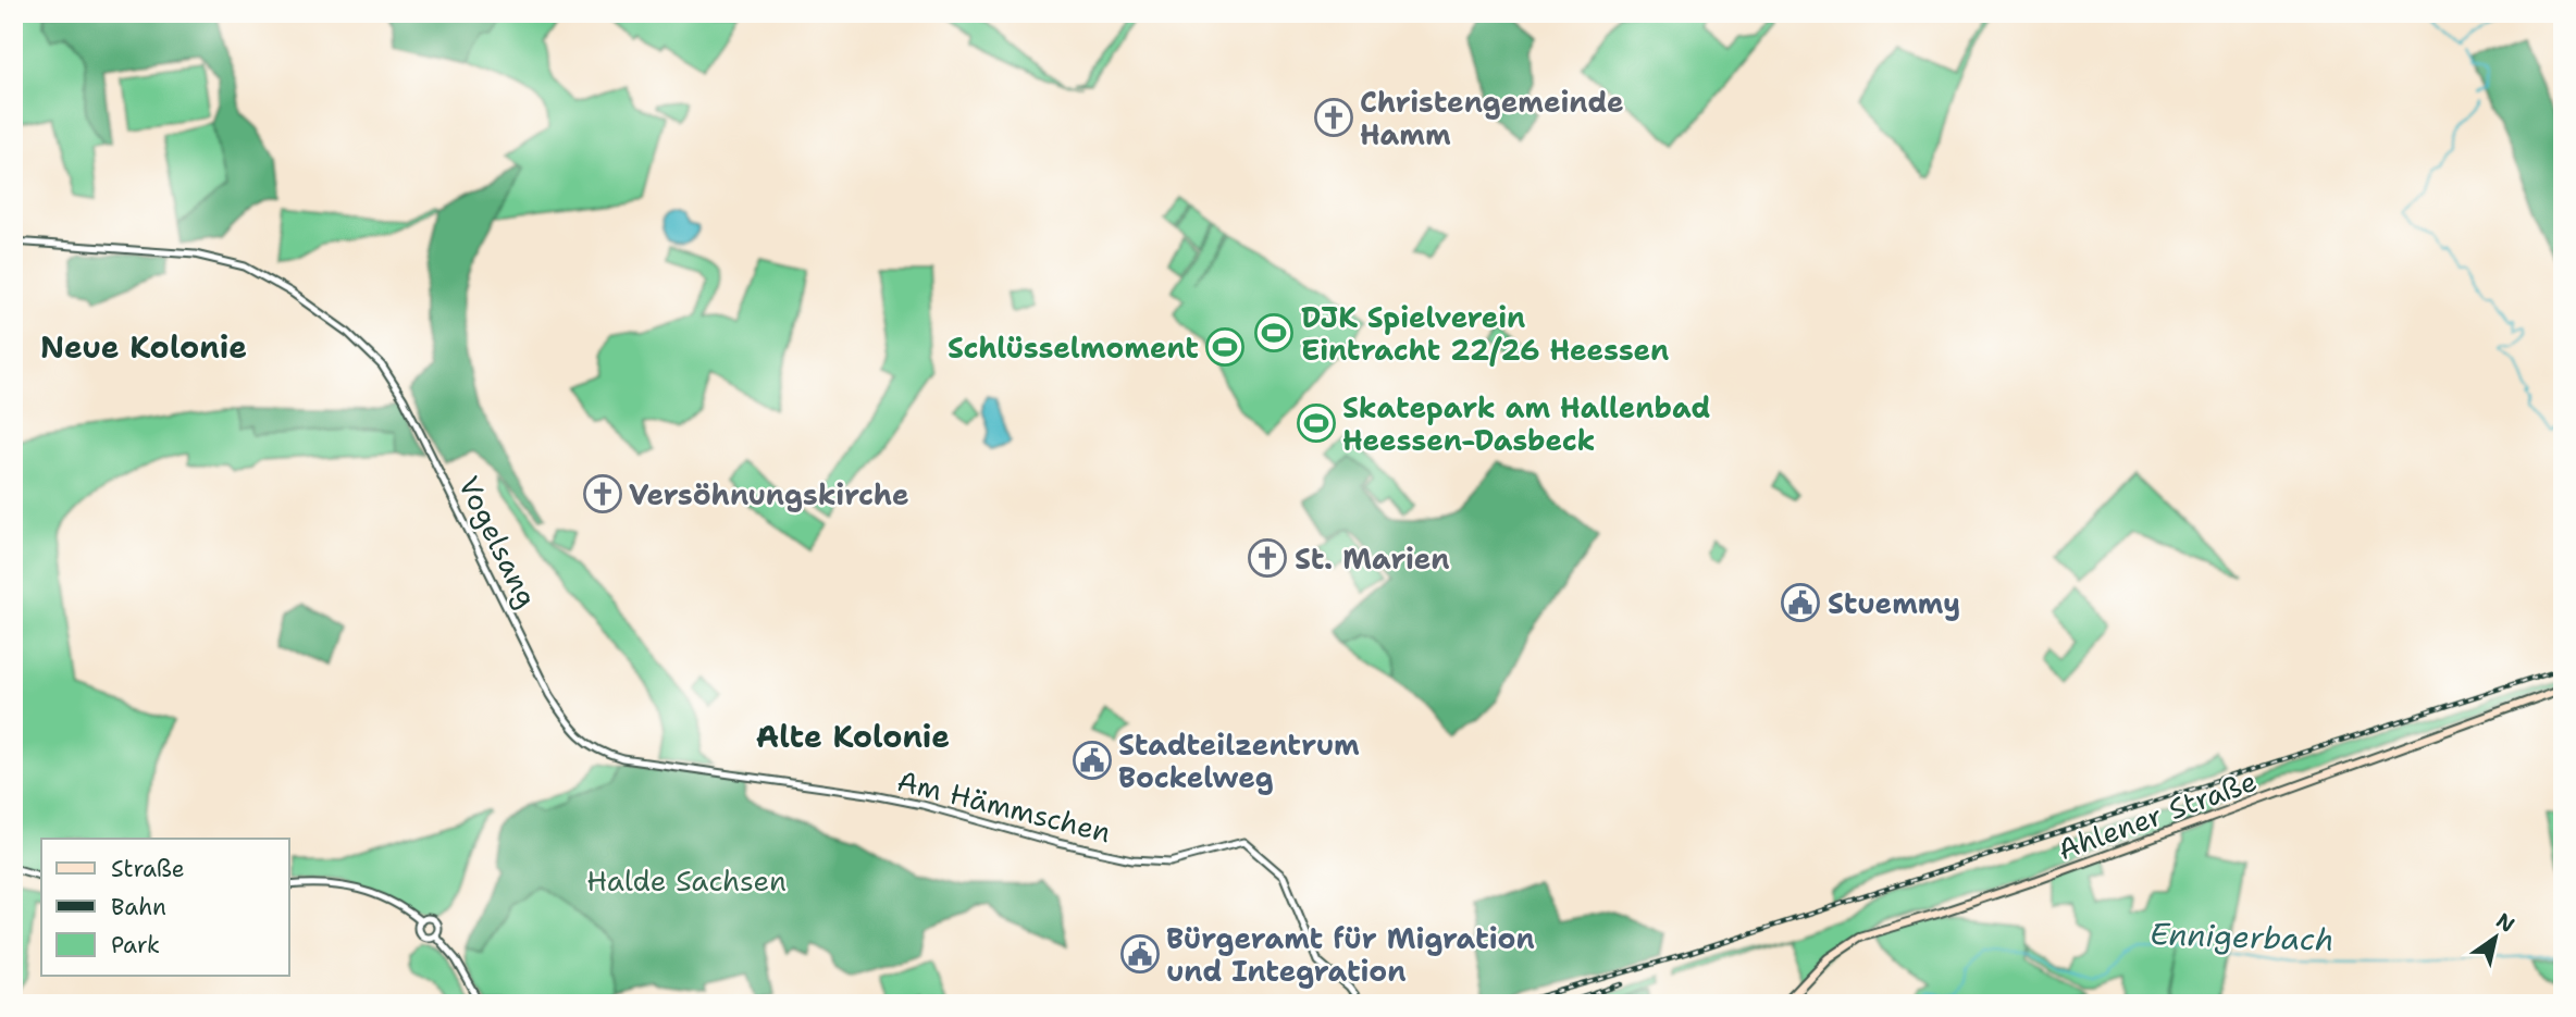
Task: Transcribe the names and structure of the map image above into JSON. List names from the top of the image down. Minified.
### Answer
{"streets":{"main road":["Ahlener Straße"],"street":["Vogelsang","Am Hämmschen"]},"crossings":[["Vogelsang","Am Hämmschen"]],"districts":["Neue Kolonie","Alte Kolonie"],"water":["Ennigerbach"],"parks":["Halde Sachsen"],"places":{"church":["Christengemeinde Hamm","Versöhnungskirche","St. Marien"],"sports":["DJK Spielverein Eintracht 22/26 Heessen","Schlüsselmoment","Skatepark am Hallenbad Heessen-Dasbeck"],"public building":["Stuemmy","Stadteilzentrum Bockelweg","Bürgeramt für Migration und Integration"]},"legend":["Straße","Bahn","Park"],"north":"top right"}
